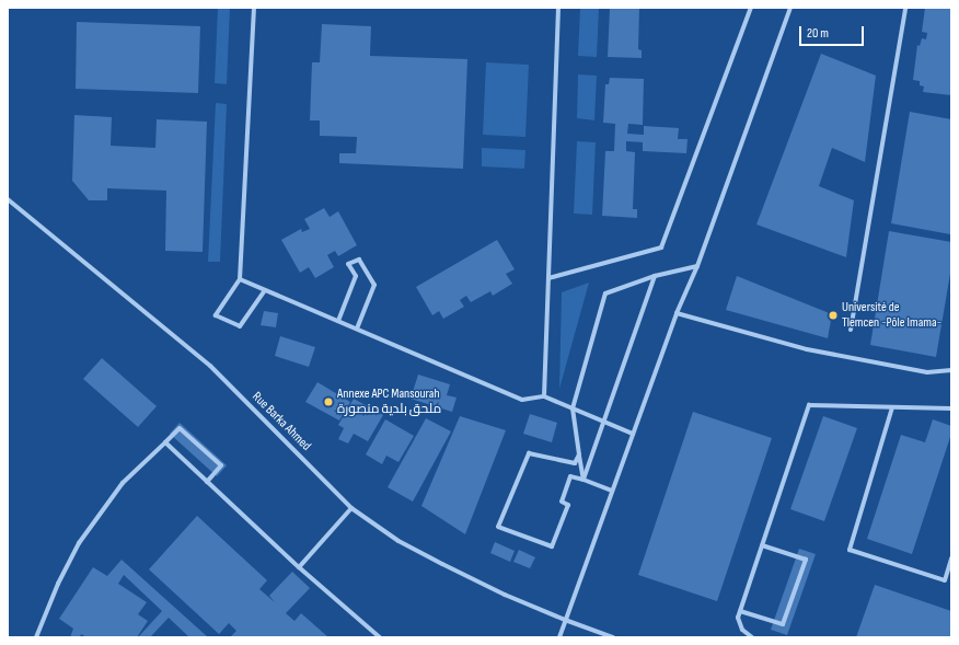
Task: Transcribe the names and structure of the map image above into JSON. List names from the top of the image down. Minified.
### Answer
{"streets":{"street":["Rue Barka Ahmed"]},"places":["Université de Tlemcen -Pôle Imama-","Annexe APC Mansourah ملحق بلدية منصورة"],"scale_bar":"20 m"}
